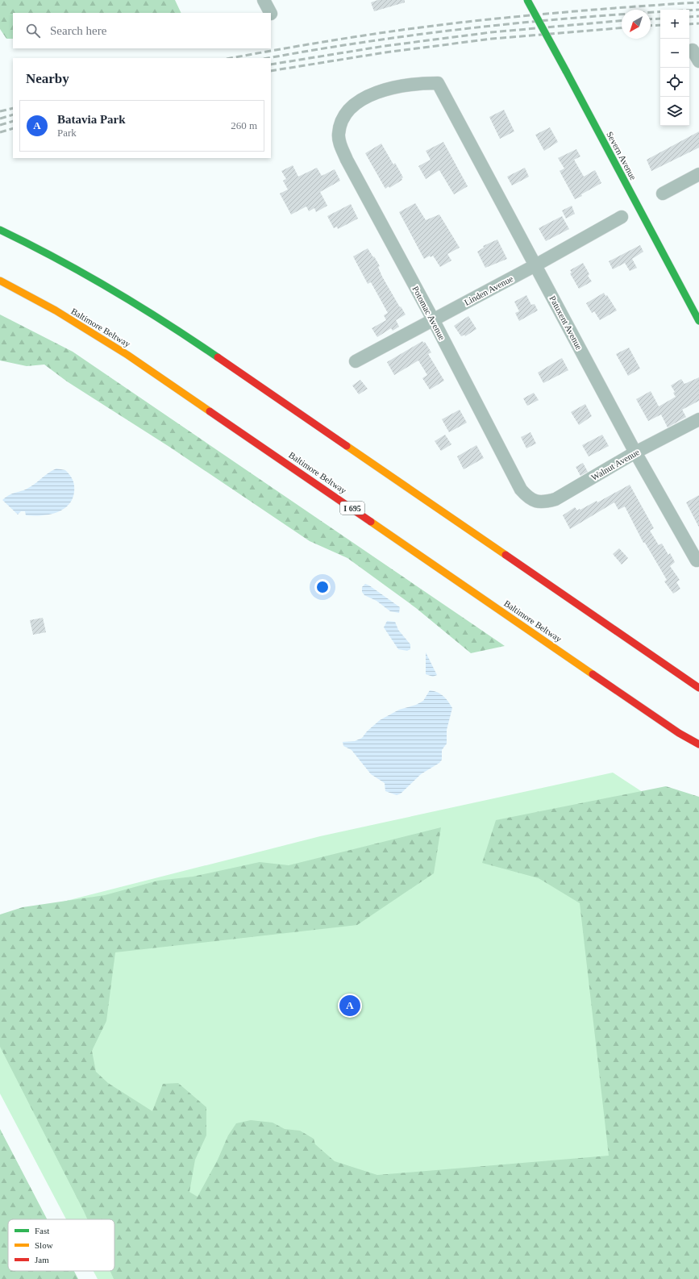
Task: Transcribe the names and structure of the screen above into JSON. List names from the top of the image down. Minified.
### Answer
{"streets":{"main road":["Severn Avenue","Baltimore Beltway","I 695"],"street":["Linden Avenue","Potomac Avenue","Patuxent Avenue","Walnut Avenue"]},"crossings":[["Linden Avenue","Potomac Avenue"],["Linden Avenue","Patuxent Avenue"],["Potomac Avenue","Patuxent Avenue"],["Potomac Avenue","Walnut Avenue"],["Patuxent Avenue","Walnut Avenue"]],"legend":["Fast","Slow","Jam"],"north":"bottom left","page":{"map_buttons":["+","−"],"search":"Search here","heading":"Nearby","list":[{"mark":"A","name":"Batavia Park","note":"Park","value":"260 m"}],"pins":"A"}}
